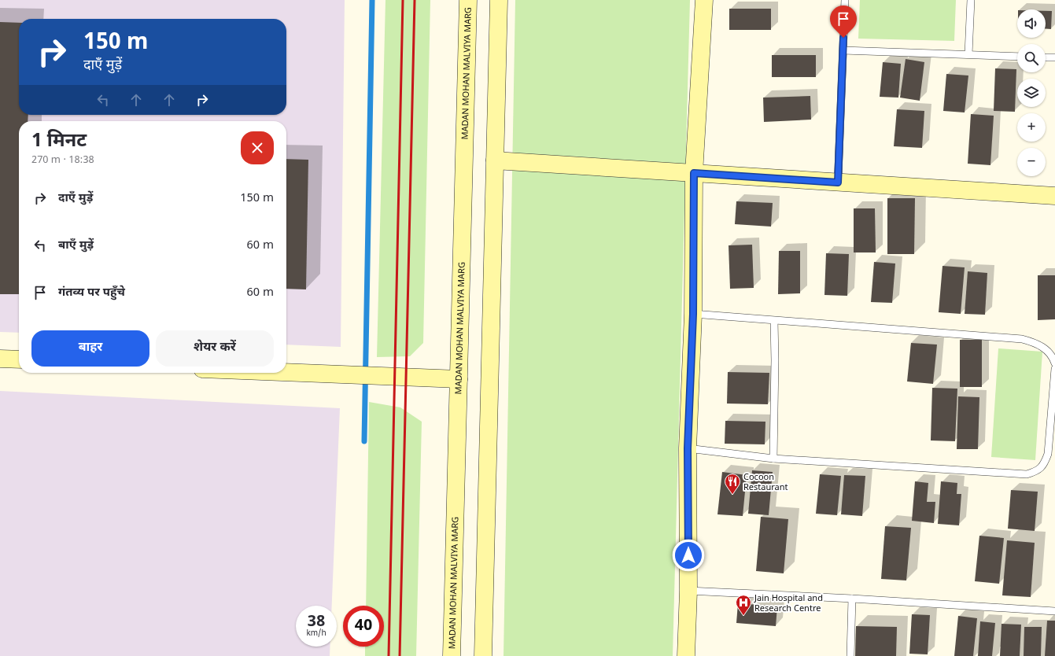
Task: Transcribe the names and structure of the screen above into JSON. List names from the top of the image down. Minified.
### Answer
{"streets":{"street":["MADAN MOHAN MALVIYA MARG"]},"places":{"restaurant":["Cocoon Restaurant"],"hospital":["Jain Hospital and Research Centre"]},"page":{"map_buttons":["+","−"],"turn":["150 m","दाएँ मुड़ें"],"heading":["1 मिनट","270 m · 18:38"],"list":[{"name":"दाएँ मुड़ें","value":"150 m"},{"name":"बाएँ मुड़ें","value":"60 m"},{"name":"गंतव्य पर पहुँचे","value":"60 m"}],"buttons":["बाहर","शेयर करें"],"speed":"38 km/h","limit":"40"}}
